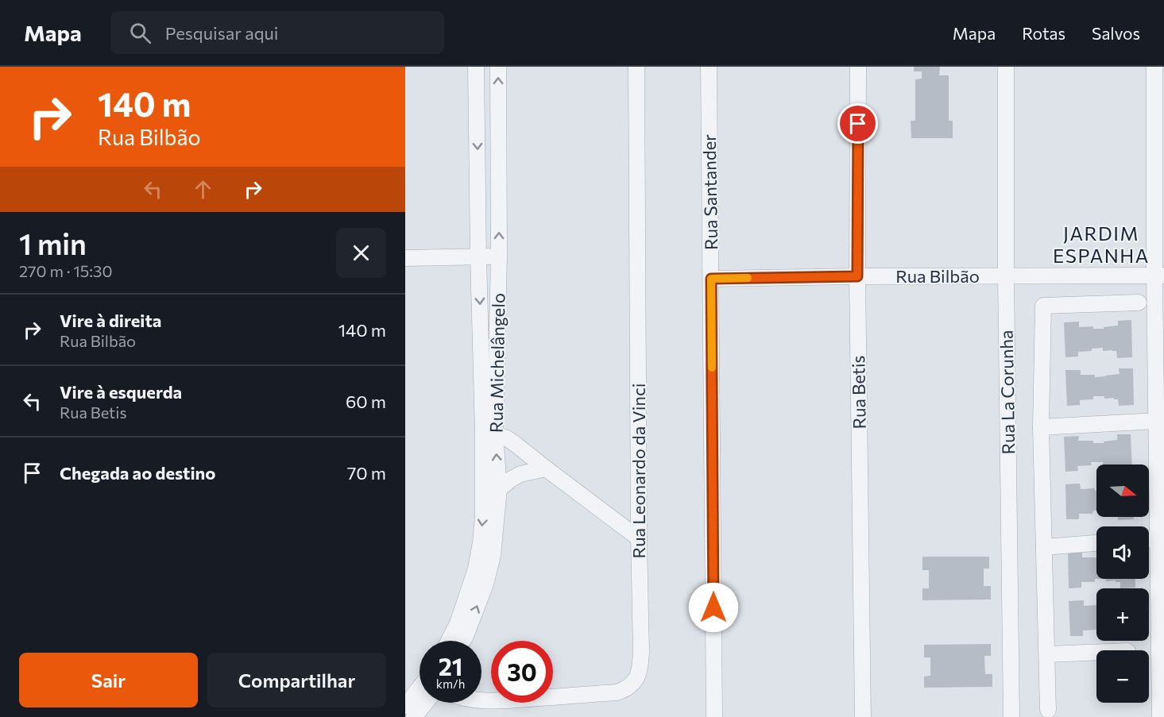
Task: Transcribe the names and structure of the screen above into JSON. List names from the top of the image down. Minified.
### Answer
{"streets":{"street":["Rua Santander","Rua Bilbão","Rua Michelângelo","Rua Betis","Rua La Corunha","Rua Leonardo da Vinci"]},"crossings":[["Rua Santander","Rua Bilbão"],["Rua Bilbão","Rua Betis"],["Rua Bilbão","Rua La Corunha"]],"districts":["JARDIM ESPANHA"],"north":"right","page":{"header":"Mapa","search":"Pesquisar aqui","nav":["Mapa","Rotas","Salvos"],"turn":["140 m","Rua Bilbão"],"heading":["1 min","270 m · 15:30"],"list":[{"name":"Vire à direita","note":"Rua Bilbão","value":"140 m"},{"name":"Vire à esquerda","note":"Rua Betis","value":"60 m"},{"name":"Chegada ao destino","value":"70 m"}],"map_buttons":["+","−"],"speed":"21 km/h","limit":"30","buttons":["Sair","Compartilhar"]}}
